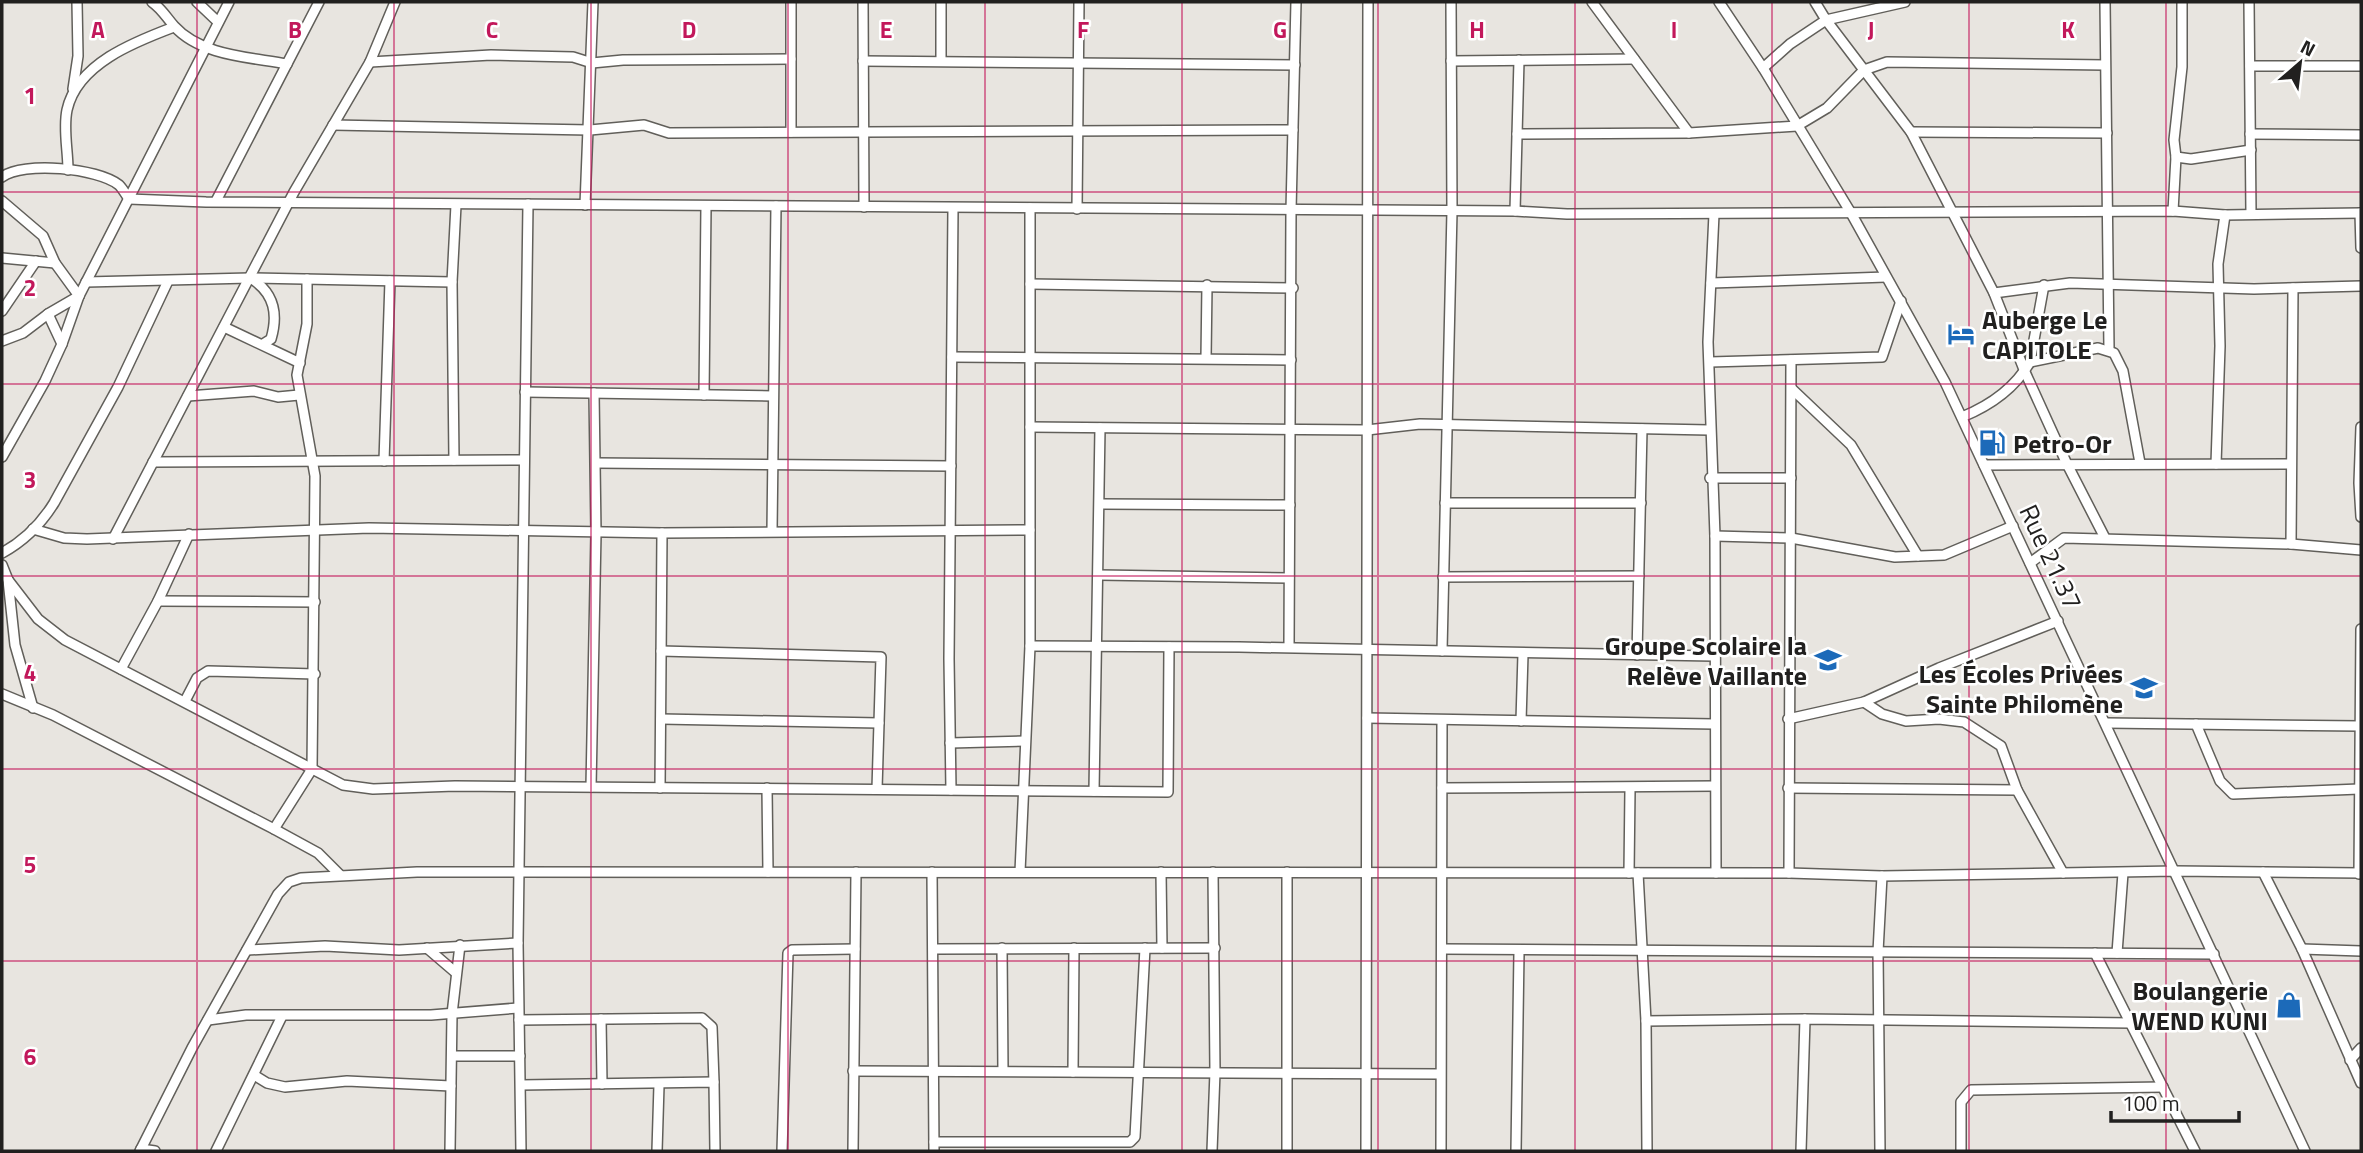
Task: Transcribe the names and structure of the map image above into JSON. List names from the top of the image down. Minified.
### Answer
{"streets":{"street":["Rue 21.37"]},"places":{"hotel":["Auberge Le CAPITOLE"],"fuel station":["Petro-Or"],"school or university":["Groupe Scolaire la Relève Vaillante","Les Écoles Privées Sainte Philomène"],"shop":["Boulangerie WEND KUNI"]},"scale_bar":"100 m","north":"top right","grid":{"columns":["A","B","C","D","E","F","G","H","I","J","K"],"rows":["1","2","3","4","5","6"]}}
